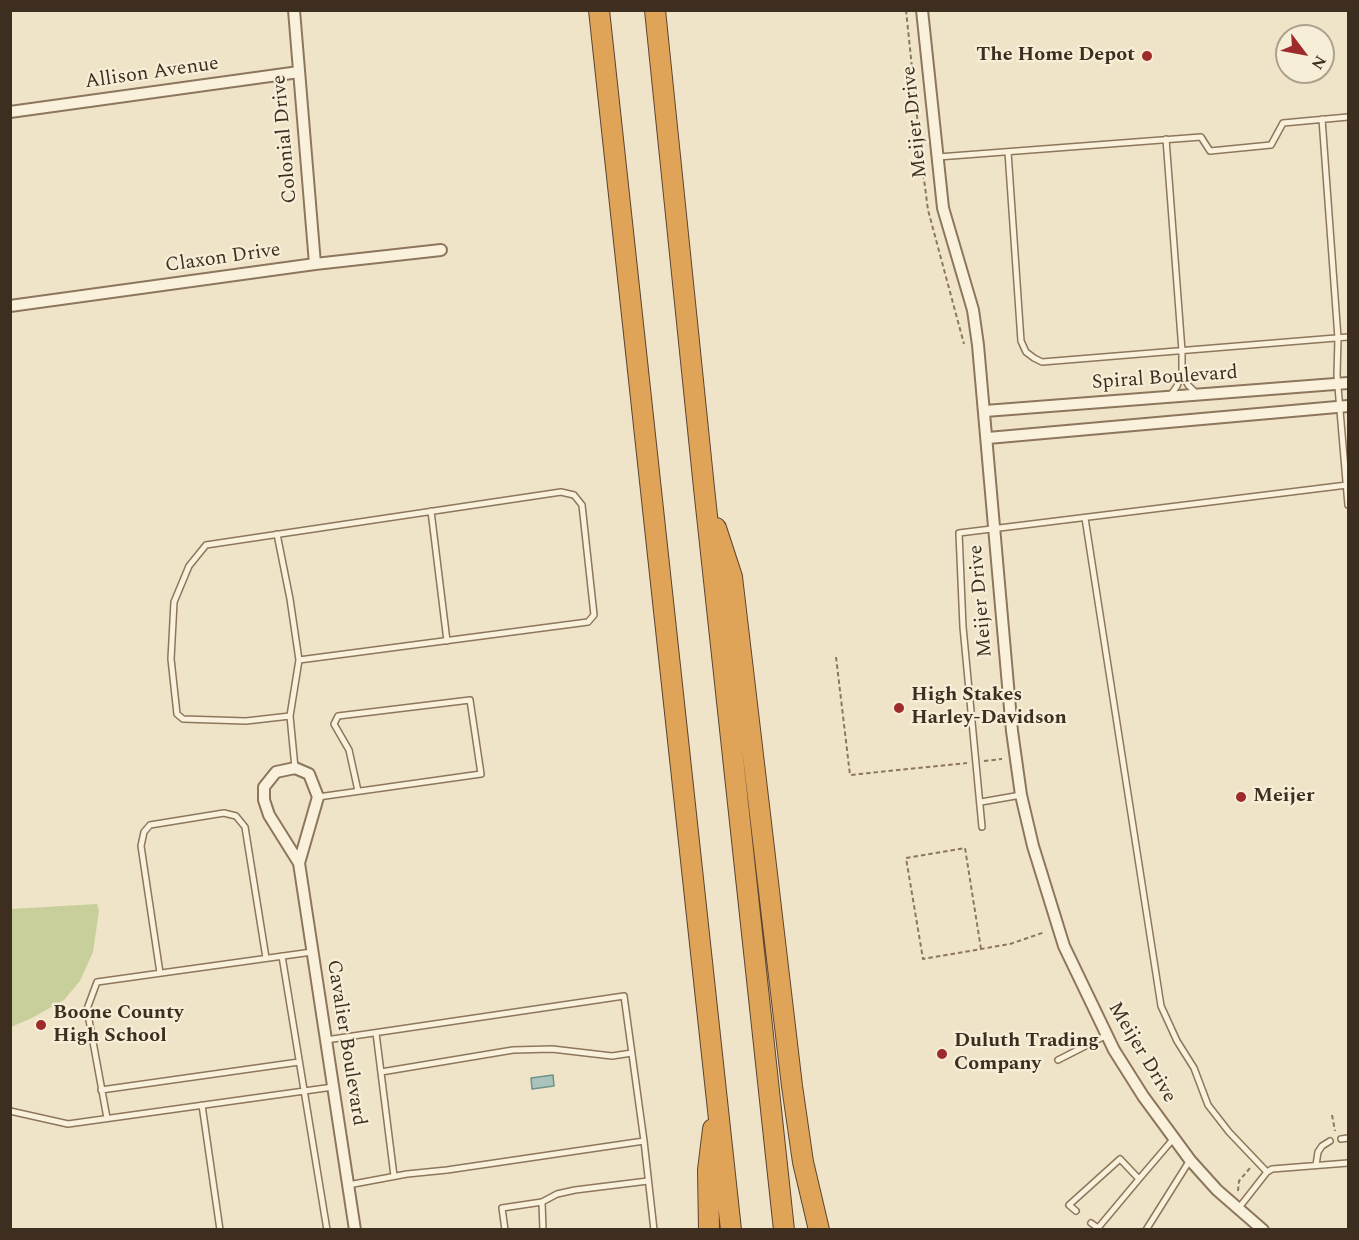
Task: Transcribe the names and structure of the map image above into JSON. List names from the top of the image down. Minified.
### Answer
{"streets":{"street":["Allison Avenue","Meijer Drive","Colonial Drive","Claxon Drive","Spiral Boulevard","Cavalier Boulevard"]},"crossings":[["Allison Avenue","Colonial Drive"],["Meijer Drive","Spiral Boulevard"],["Colonial Drive","Claxon Drive"]],"places":["The Home Depot","High Stakes Harley-Davidson","Meijer","Boone County High School","Duluth Trading Company"],"north":"bottom right"}
